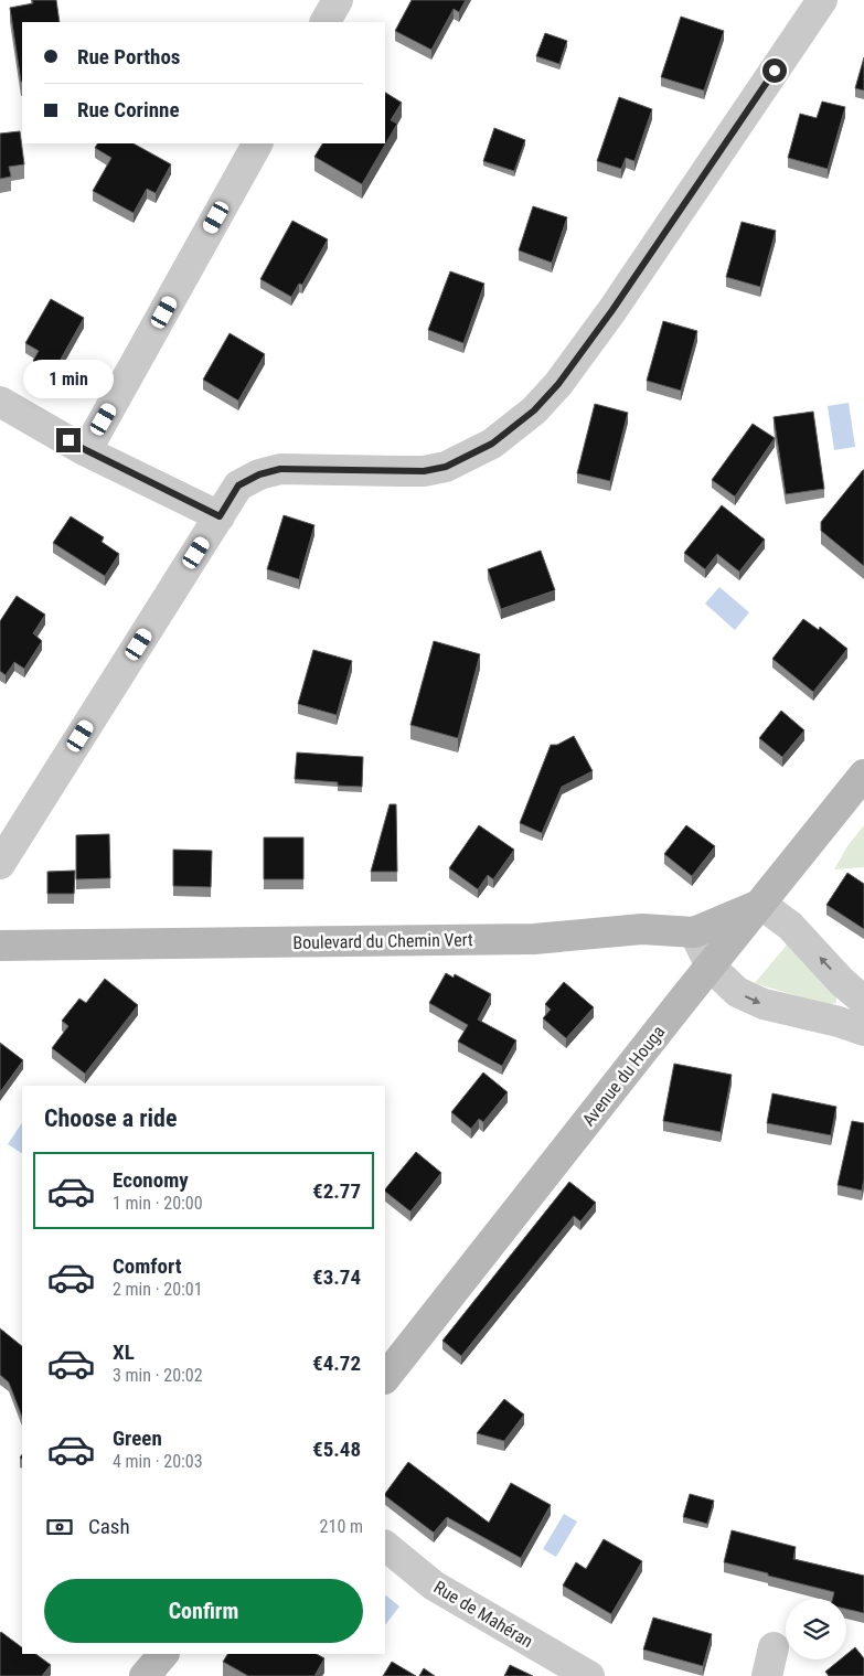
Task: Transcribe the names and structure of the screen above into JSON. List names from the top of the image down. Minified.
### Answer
{"streets":{"main road":["Boulevard du Chemin Vert","Avenue du Houga"],"street":["Rue de Mahéran"]},"crossings":[["Boulevard du Chemin Vert","Avenue du Houga"]],"page":{"banner":["Rue Porthos","Rue Corinne"],"bubble":"1 min","heading":"Choose a ride","list":[{"name":"Economy","note":"1 min · 20:00","value":"€2.77"},{"name":"Comfort","note":"2 min · 20:01","value":"€3.74"},{"name":"XL","note":"3 min · 20:02","value":"€4.72"},{"name":"Green","note":"4 min · 20:03","value":"€5.48"}],"pay":["Cash","210 m"],"buttons":"Confirm"}}
